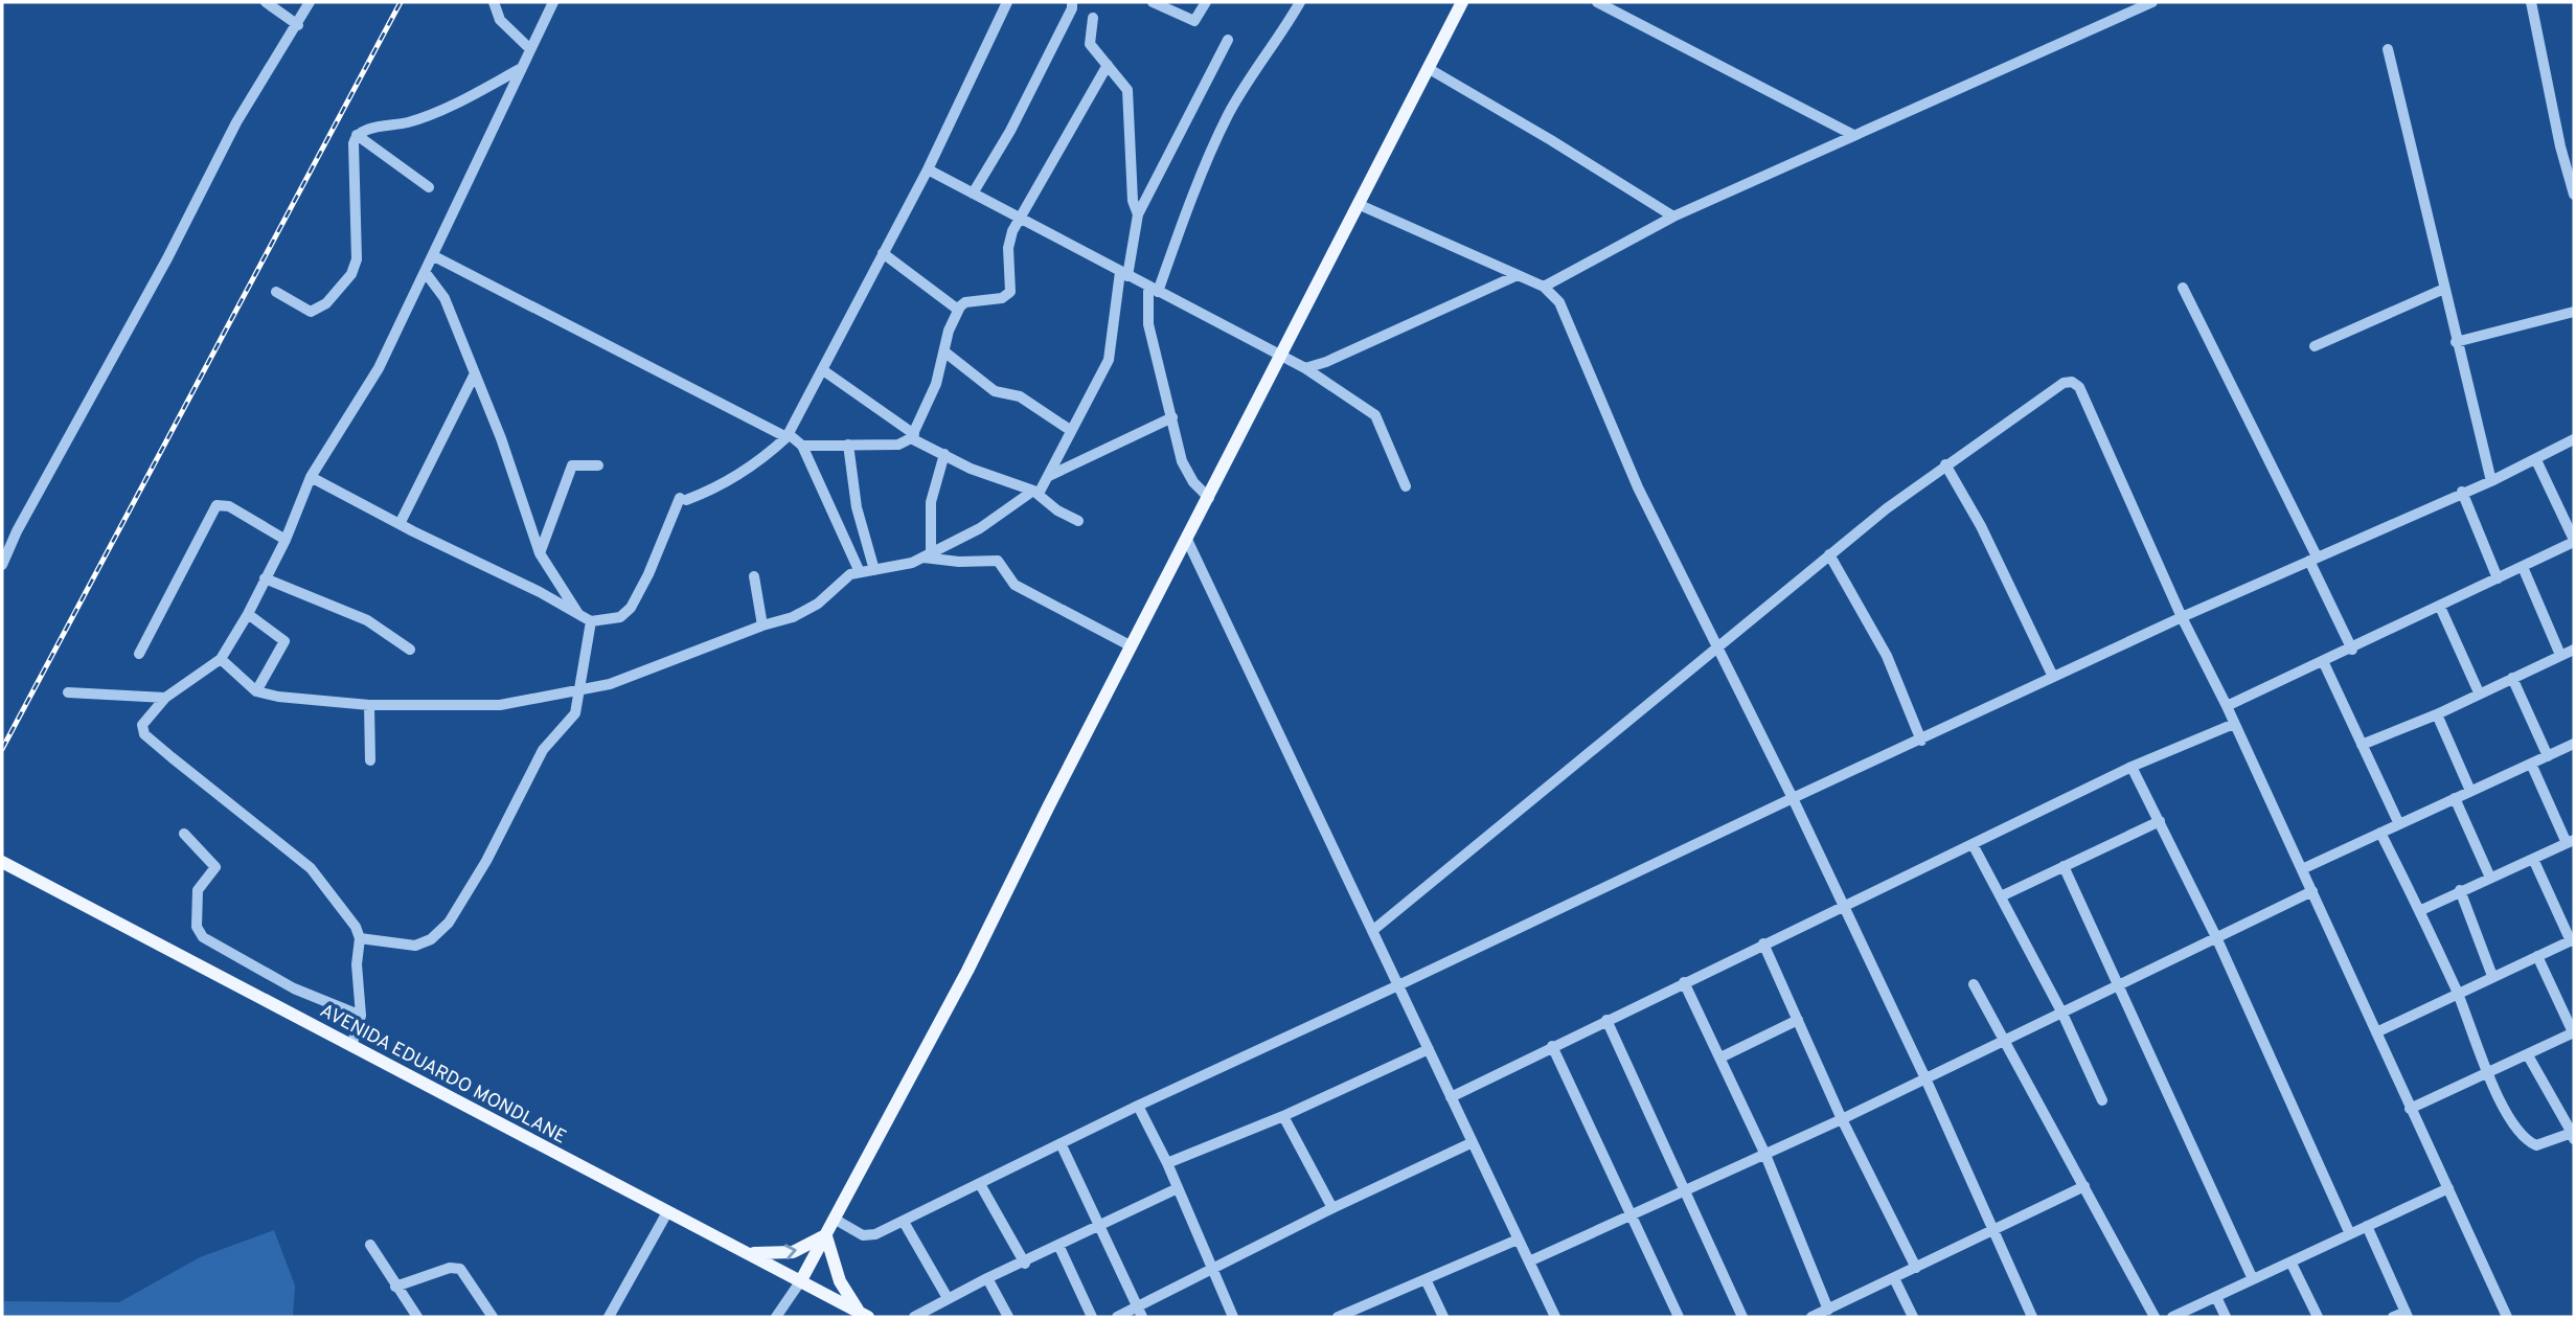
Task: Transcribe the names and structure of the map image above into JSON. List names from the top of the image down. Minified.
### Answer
{"streets":{"main road":["AVENIDA EDUARDO MONDLANE"]}}
